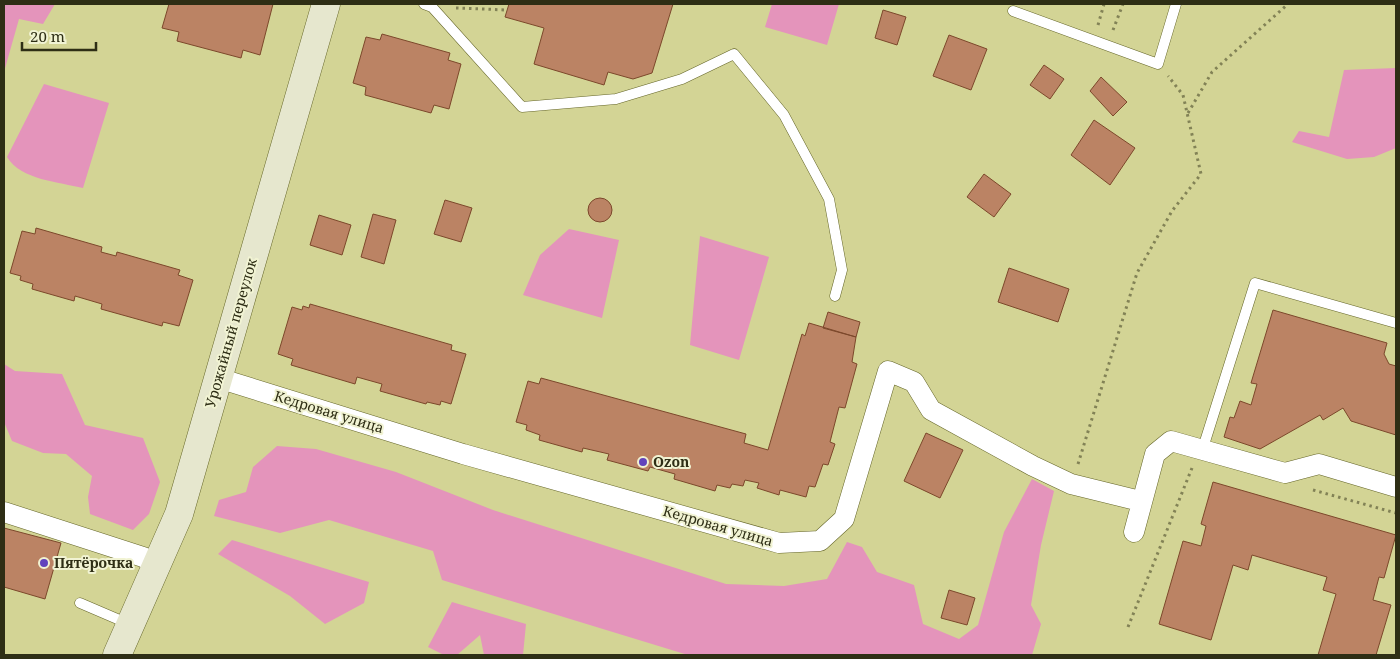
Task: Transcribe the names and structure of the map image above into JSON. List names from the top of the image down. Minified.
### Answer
{"streets":{"street":["Урожайный переулок","Кедровая улица"]},"crossings":[["Урожайный переулок","Кедровая улица"]],"places":["Ozon","Пятёрочка"],"scale_bar":"20 m"}
